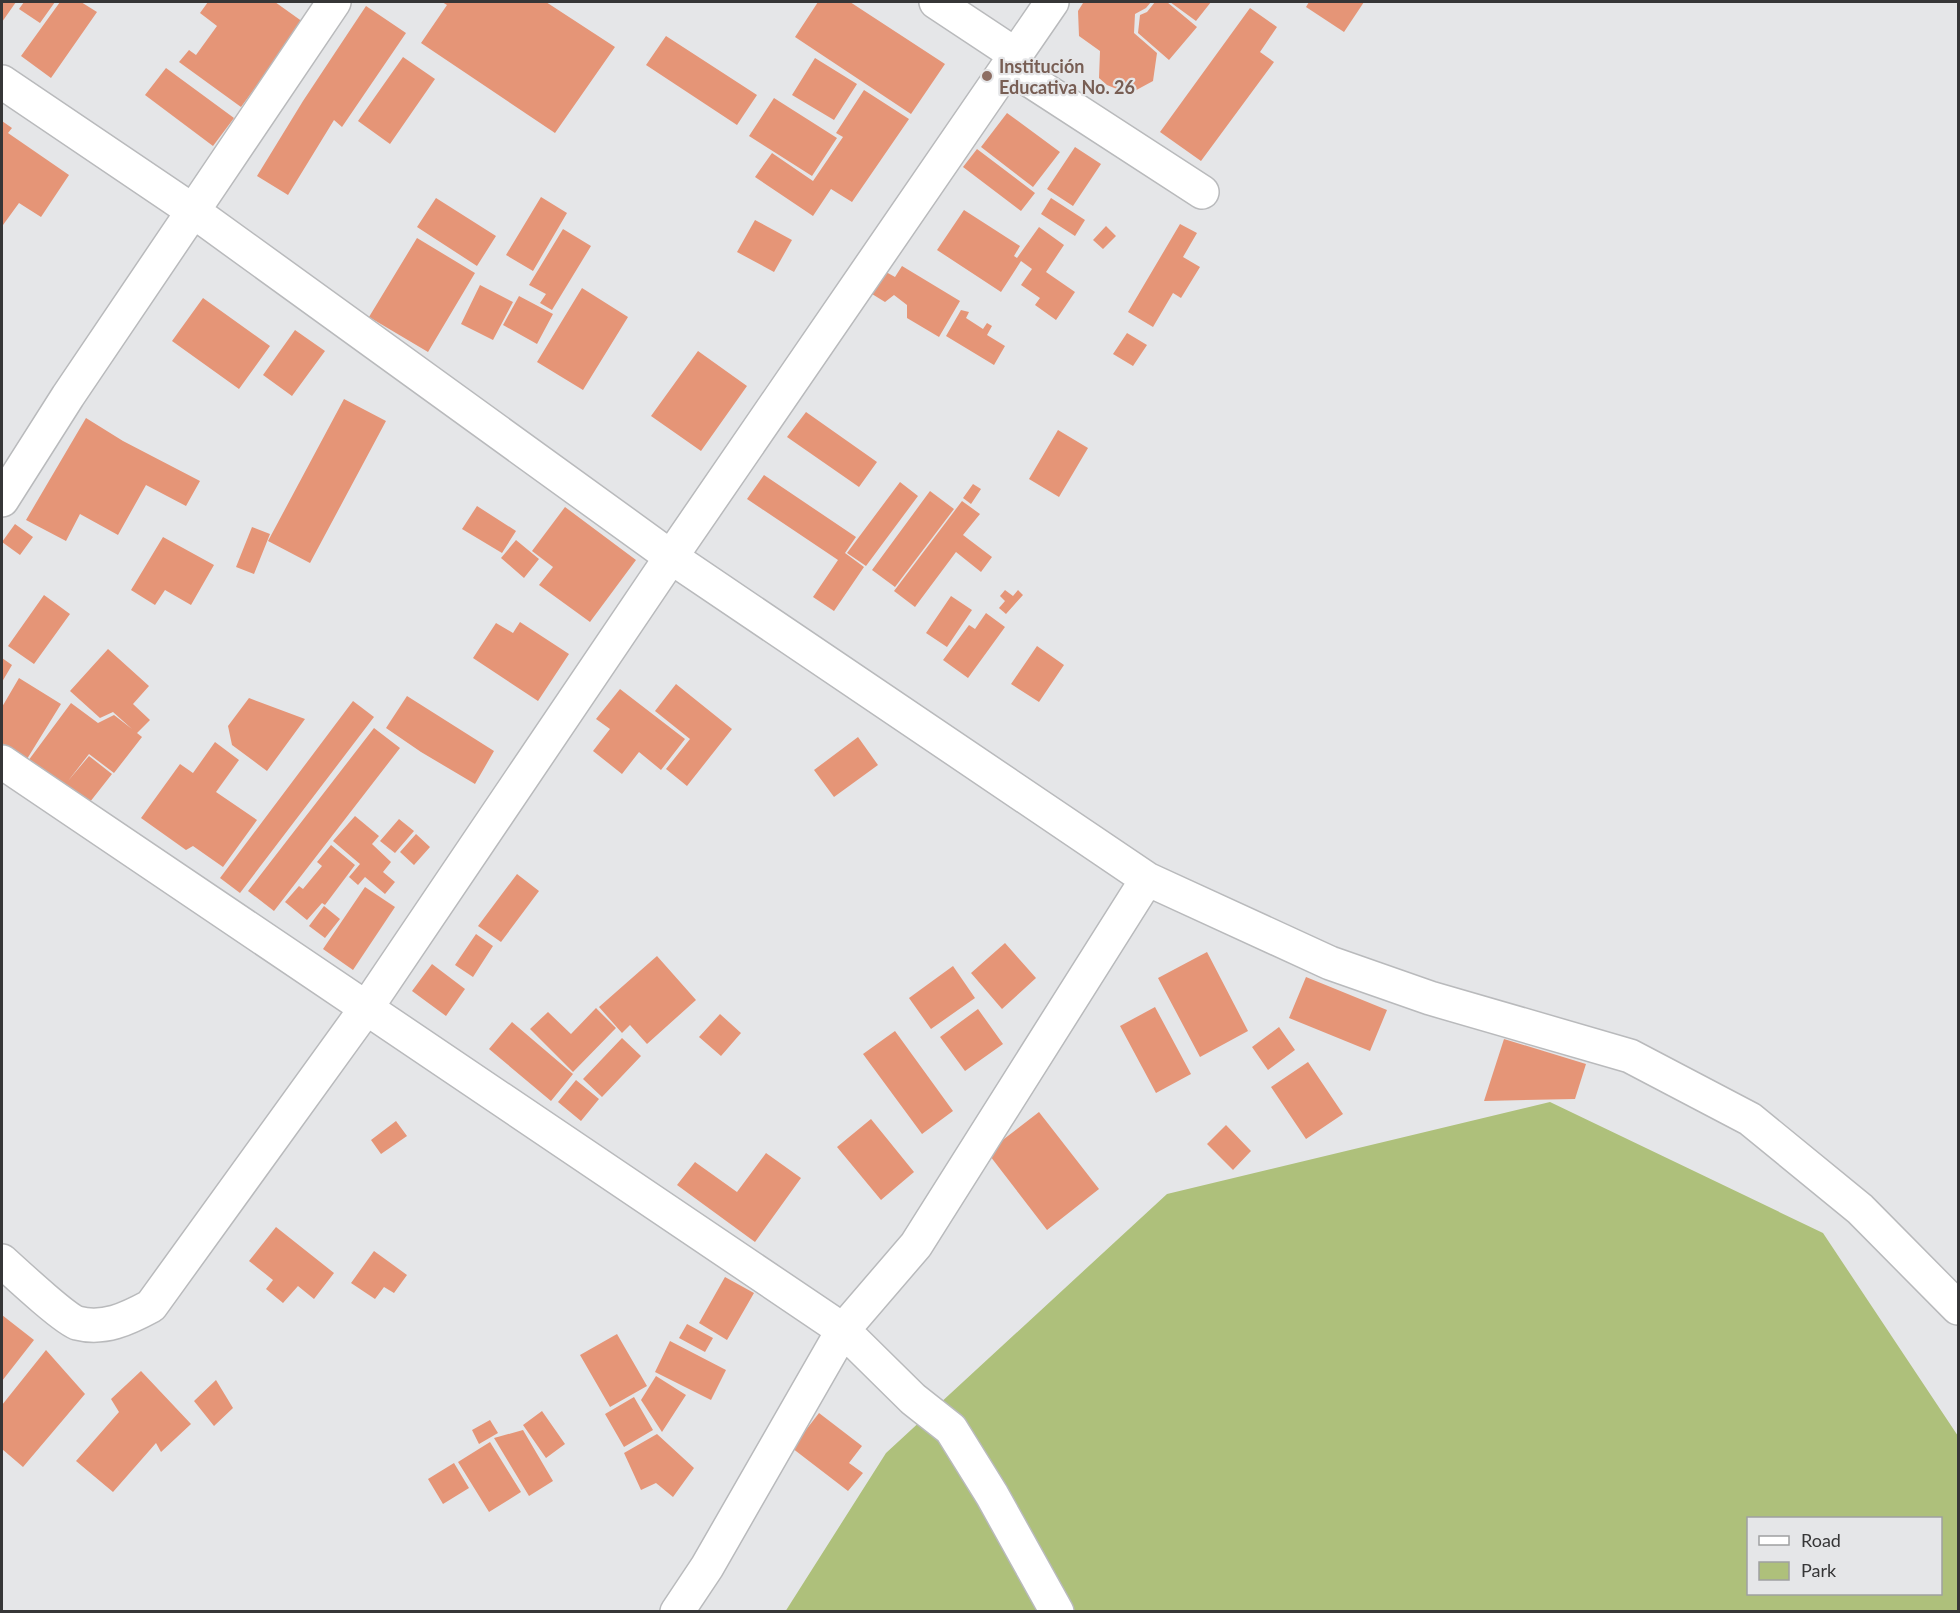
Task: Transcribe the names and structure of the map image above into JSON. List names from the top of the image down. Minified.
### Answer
{"places":["Institución Educativa No. 26"],"legend":["Road","Park"]}
